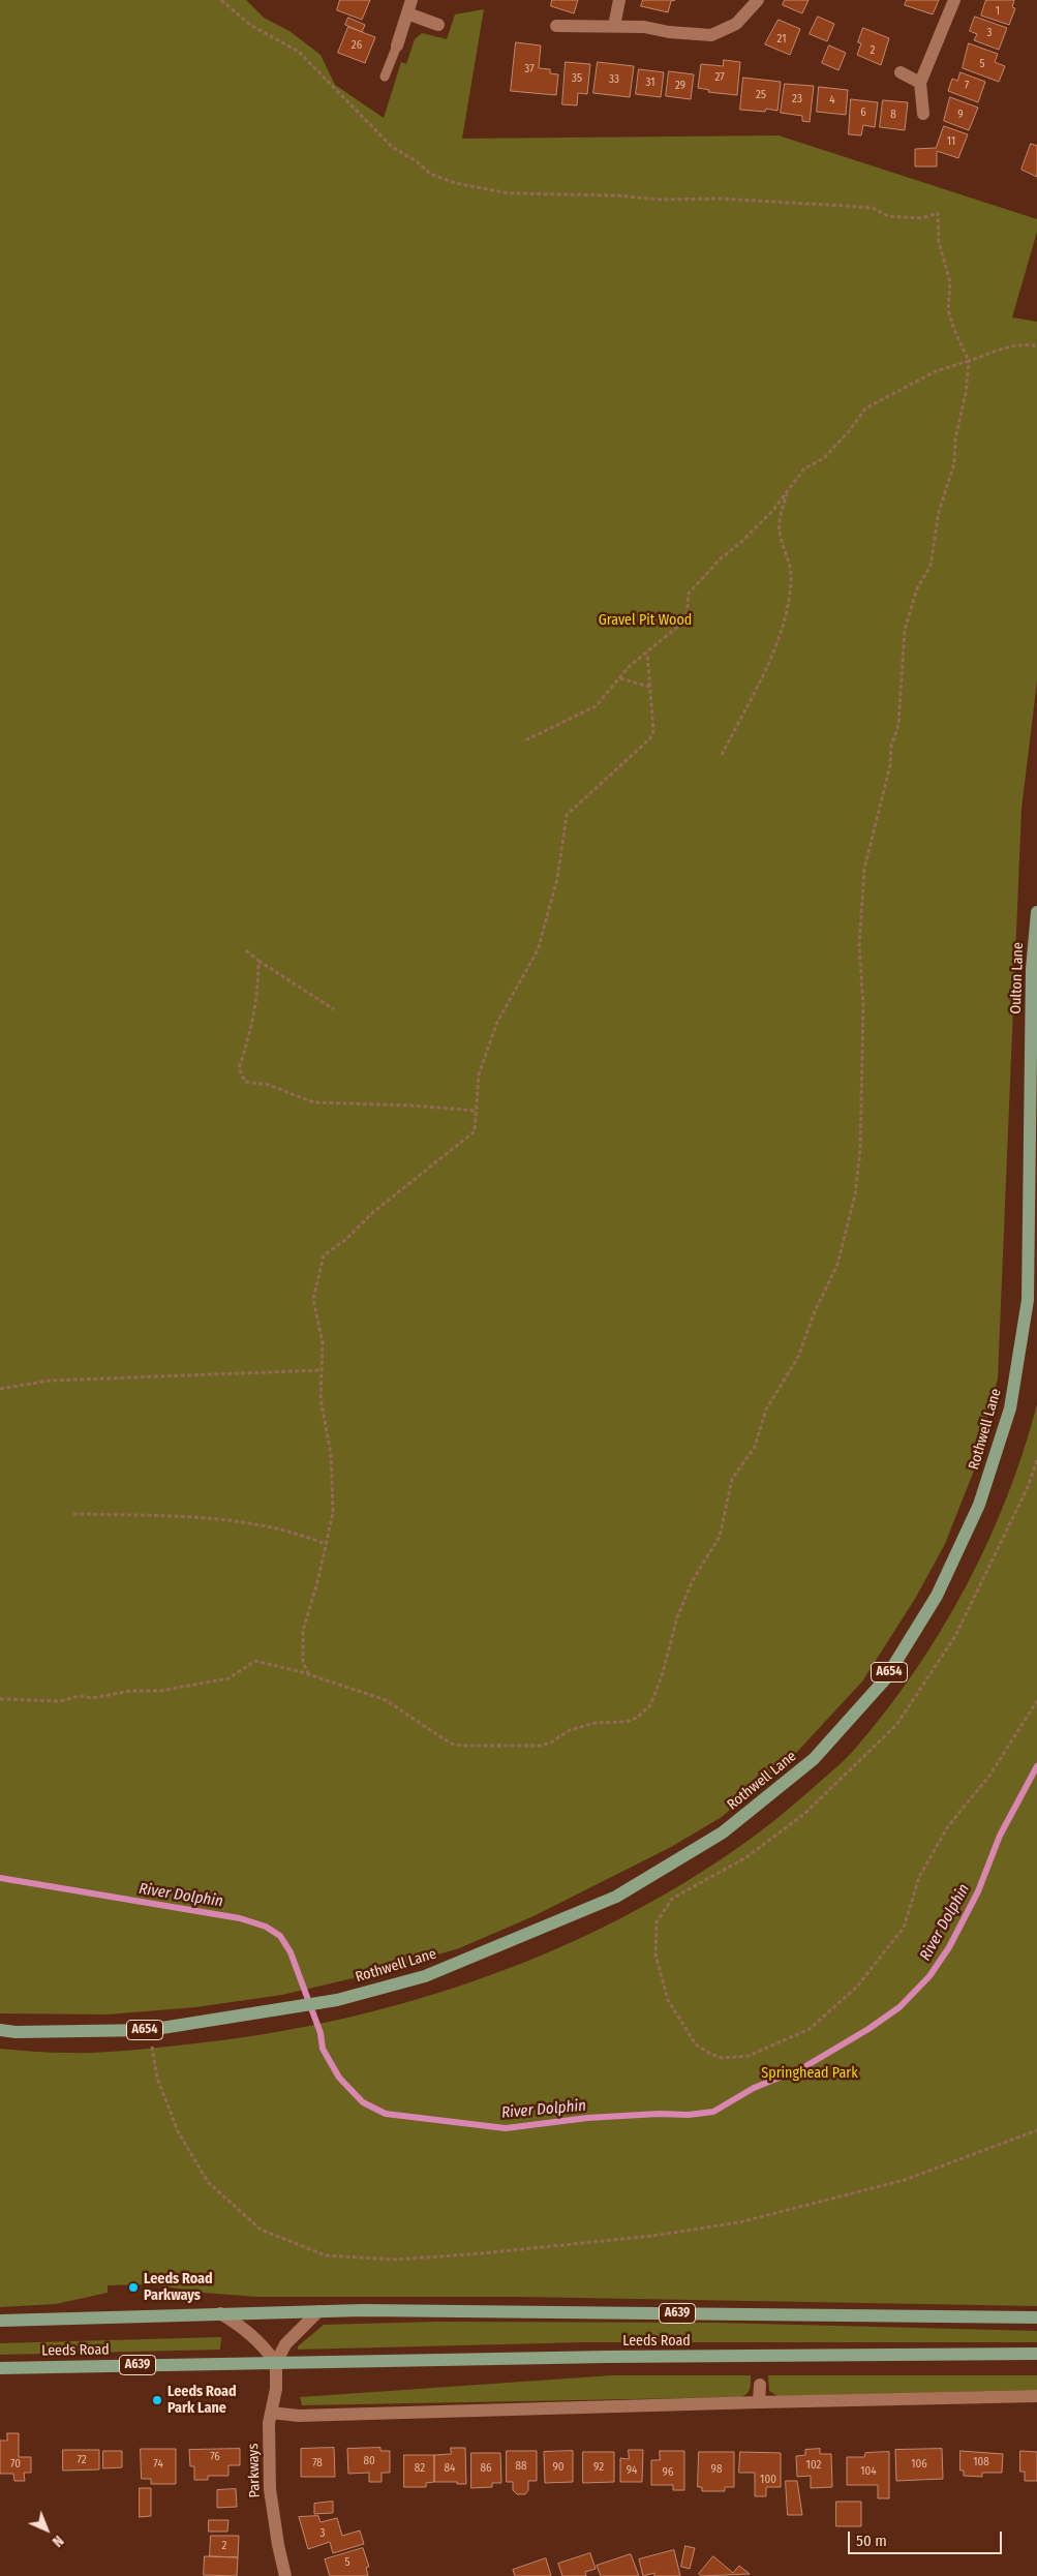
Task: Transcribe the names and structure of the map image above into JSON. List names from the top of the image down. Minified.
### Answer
{"streets":{"main road":["Oulton Lane","Rothwell Lane","A654","A639","Leeds Road"],"street":["Parkways"]},"crossings":[["Oulton Lane","Rothwell Lane"],["Leeds Road","Parkways"]],"water":["River Dolphin"],"parks":["Gravel Pit Wood","Springhead Park"],"places":["Leeds Road Parkways","Leeds Road Park Lane"],"house_numbers":["1","3","21","26","2","5","37","27","35","33","31","29","7","25","23","4","6","8","9","11","76","72","80","108","78","70","74","106","102","88","90","92","82","84","86","98","94","104","96","100","3","2","5"],"scale_bar":"50 m","north":"bottom right"}
